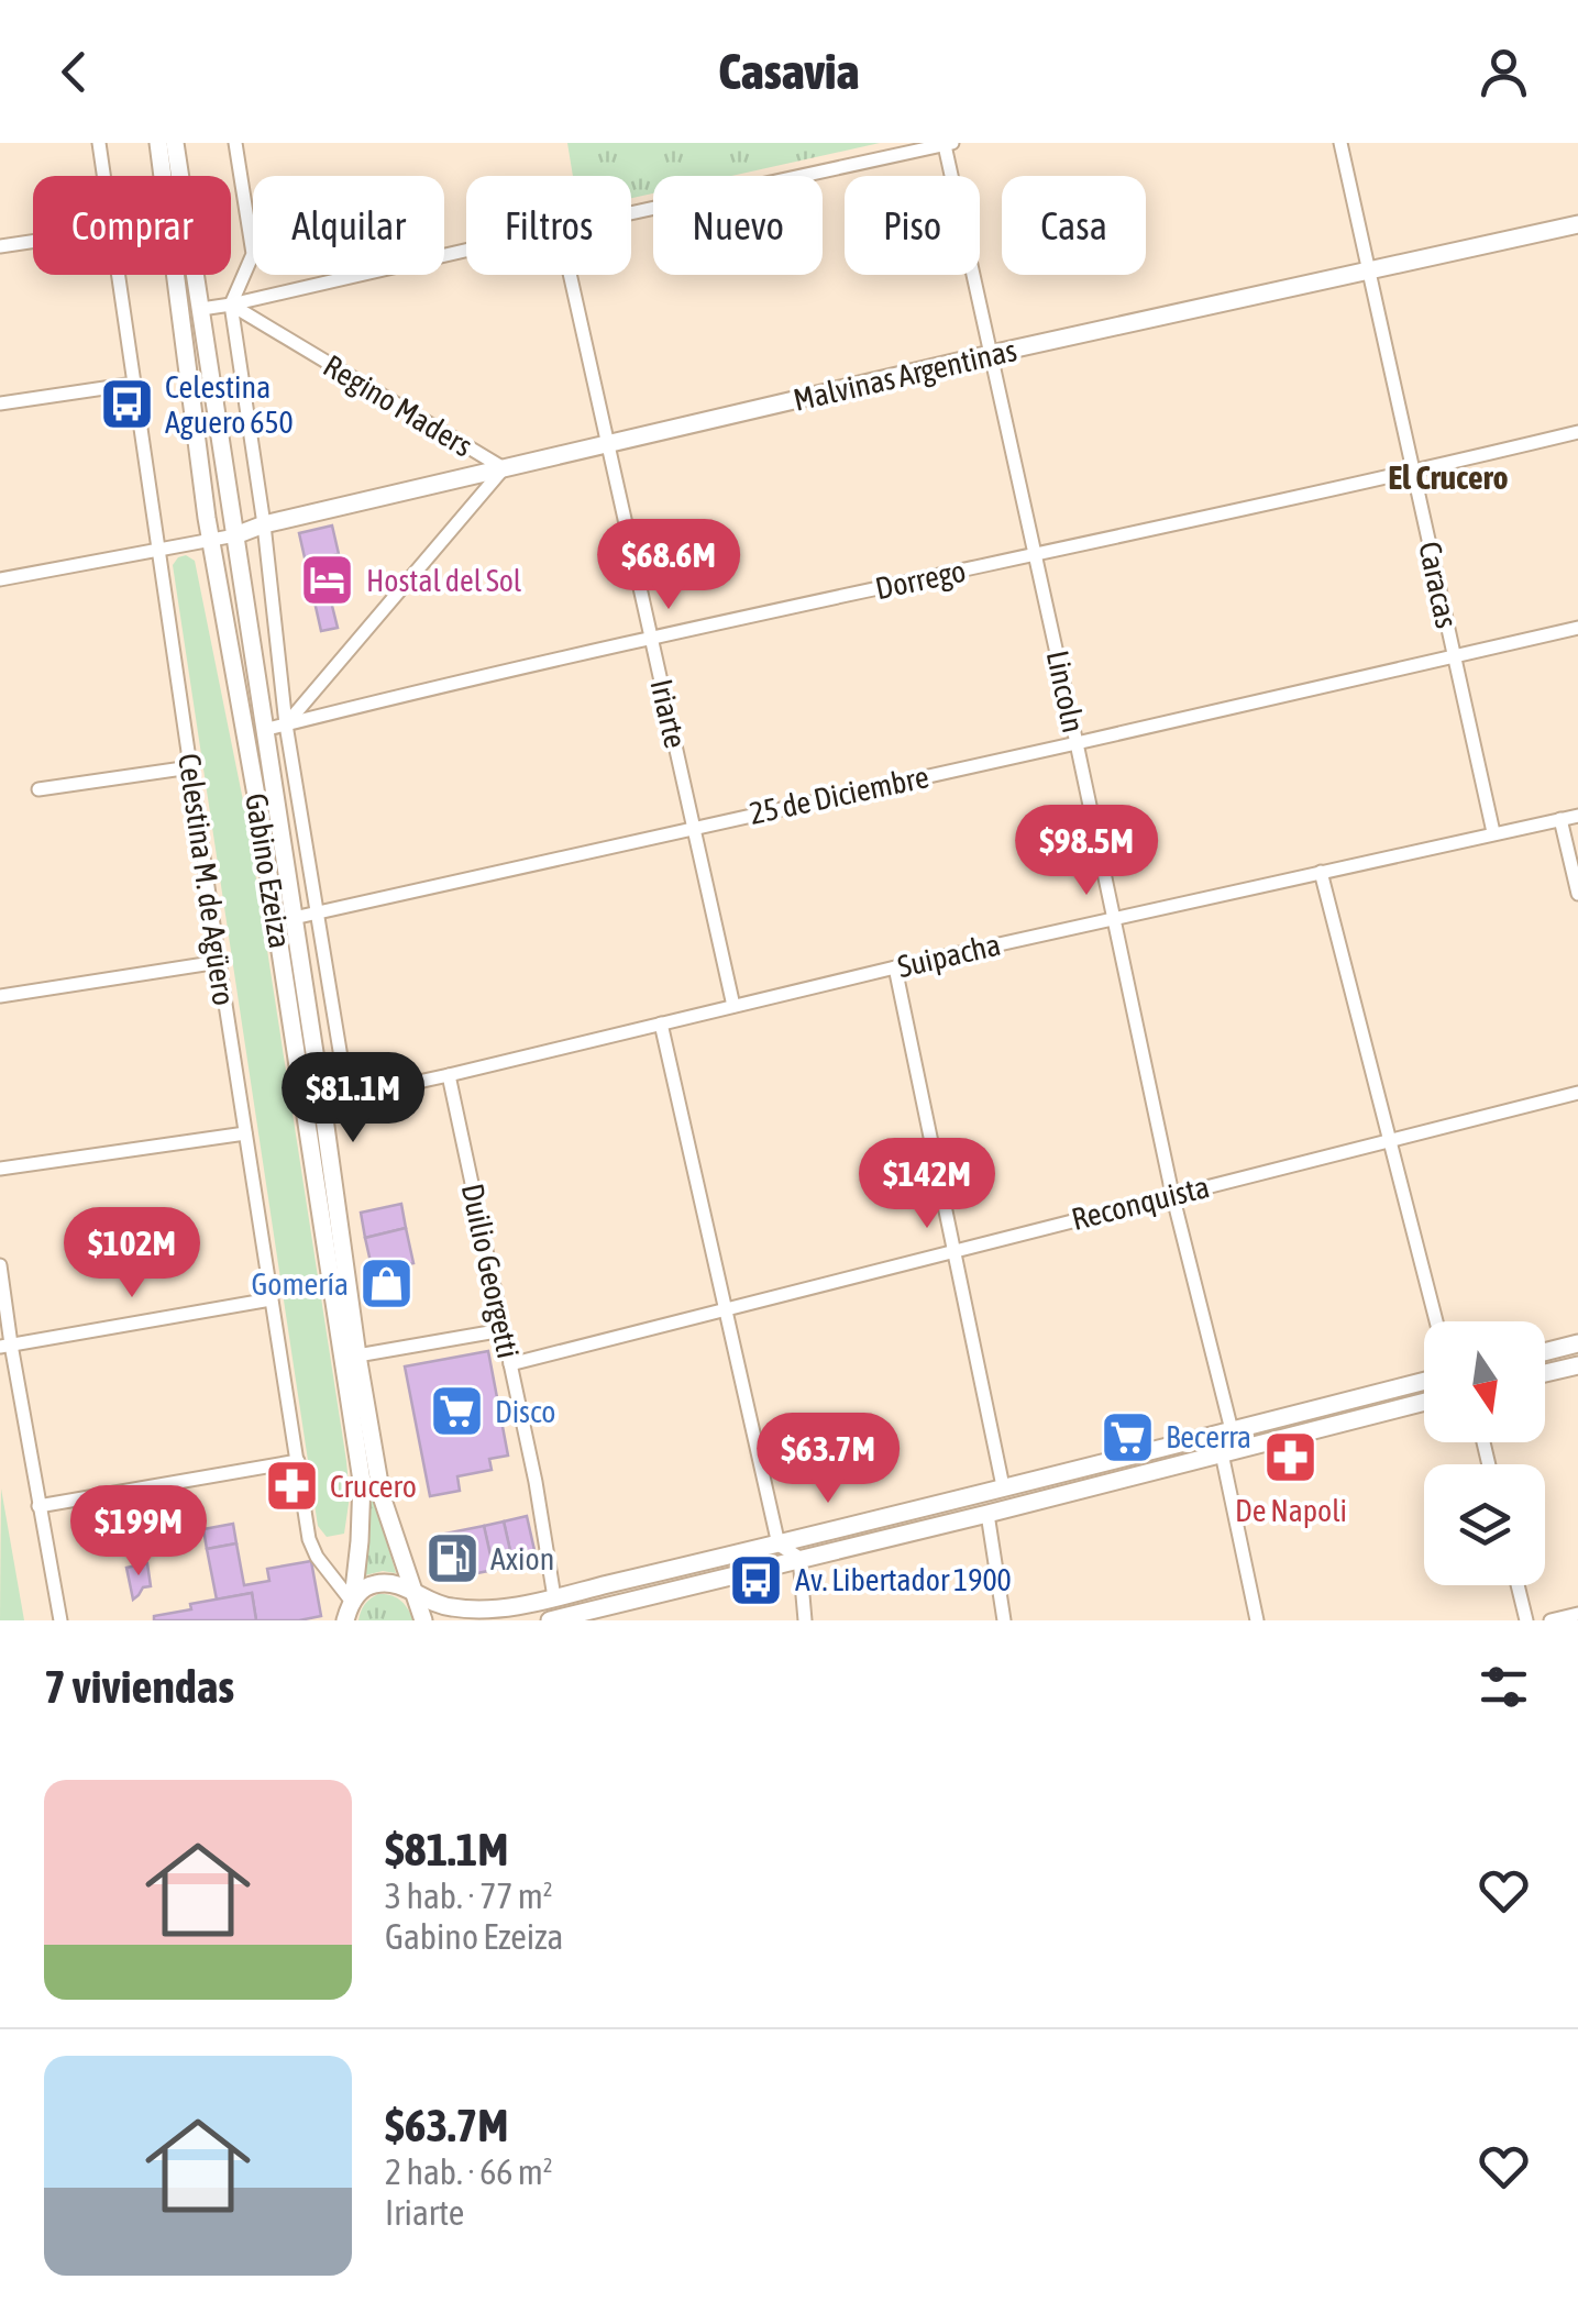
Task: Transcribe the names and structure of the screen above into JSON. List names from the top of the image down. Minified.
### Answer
{"streets":{"main road":["Malvinas Argentinas","Gabino Ezeiza"],"street":["Regino Maders","Dorrego","Caracas","Lincoln","Iriarte","25 de Diciembre","Celestina M. de Agüero","Suipacha","Reconquista","Duilio Georgetti"]},"crossings":[["Malvinas Argentinas","Regino Maders"],["Malvinas Argentinas","Caracas"],["Malvinas Argentinas","Lincoln"],["Malvinas Argentinas","Iriarte"],["Malvinas Argentinas","Gabino Ezeiza"],["Regino Maders","Dorrego"],["Dorrego","Caracas"],["Dorrego","Lincoln"],["Dorrego","Iriarte"],["Dorrego","Gabino Ezeiza"],["Caracas","25 de Diciembre"],["Caracas","Suipacha"],["Lincoln","25 de Diciembre"],["Lincoln","Suipacha"],["Lincoln","Reconquista"],["Iriarte","25 de Diciembre"],["Iriarte","Suipacha"],["25 de Diciembre","Gabino Ezeiza"],["Gabino Ezeiza","Celestina M. de Agüero"],["Gabino Ezeiza","Suipacha"],["Suipacha","Duilio Georgetti"],["Reconquista","Duilio Georgetti"]],"districts":["El Crucero"],"places":{"bus stop":["Celestina Aguero 650","Av. Libertador 1900"],"hotel":["Hostal del Sol"],"shop":["Gomería"],"supermarket":["Disco","Becerra"],"pharmacy":["De Napoli","Crucero"],"fuel station":["Axion"]},"north":"bottom","page":{"header":"Casavia","chip":["Comprar","Alquilar","Filtros","Nuevo","Piso","Casa"],"price":["$68.6M","$98.5M","$81.1M","$142M","$102M","$63.7M","$199M"],"heading":"7 viviendas","list":[{"name":"$81.1M","note":"3 hab. · 77 m² · Gabino Ezeiza"},{"name":"$63.7M","note":"2 hab. · 66 m² · Iriarte"}]}}
